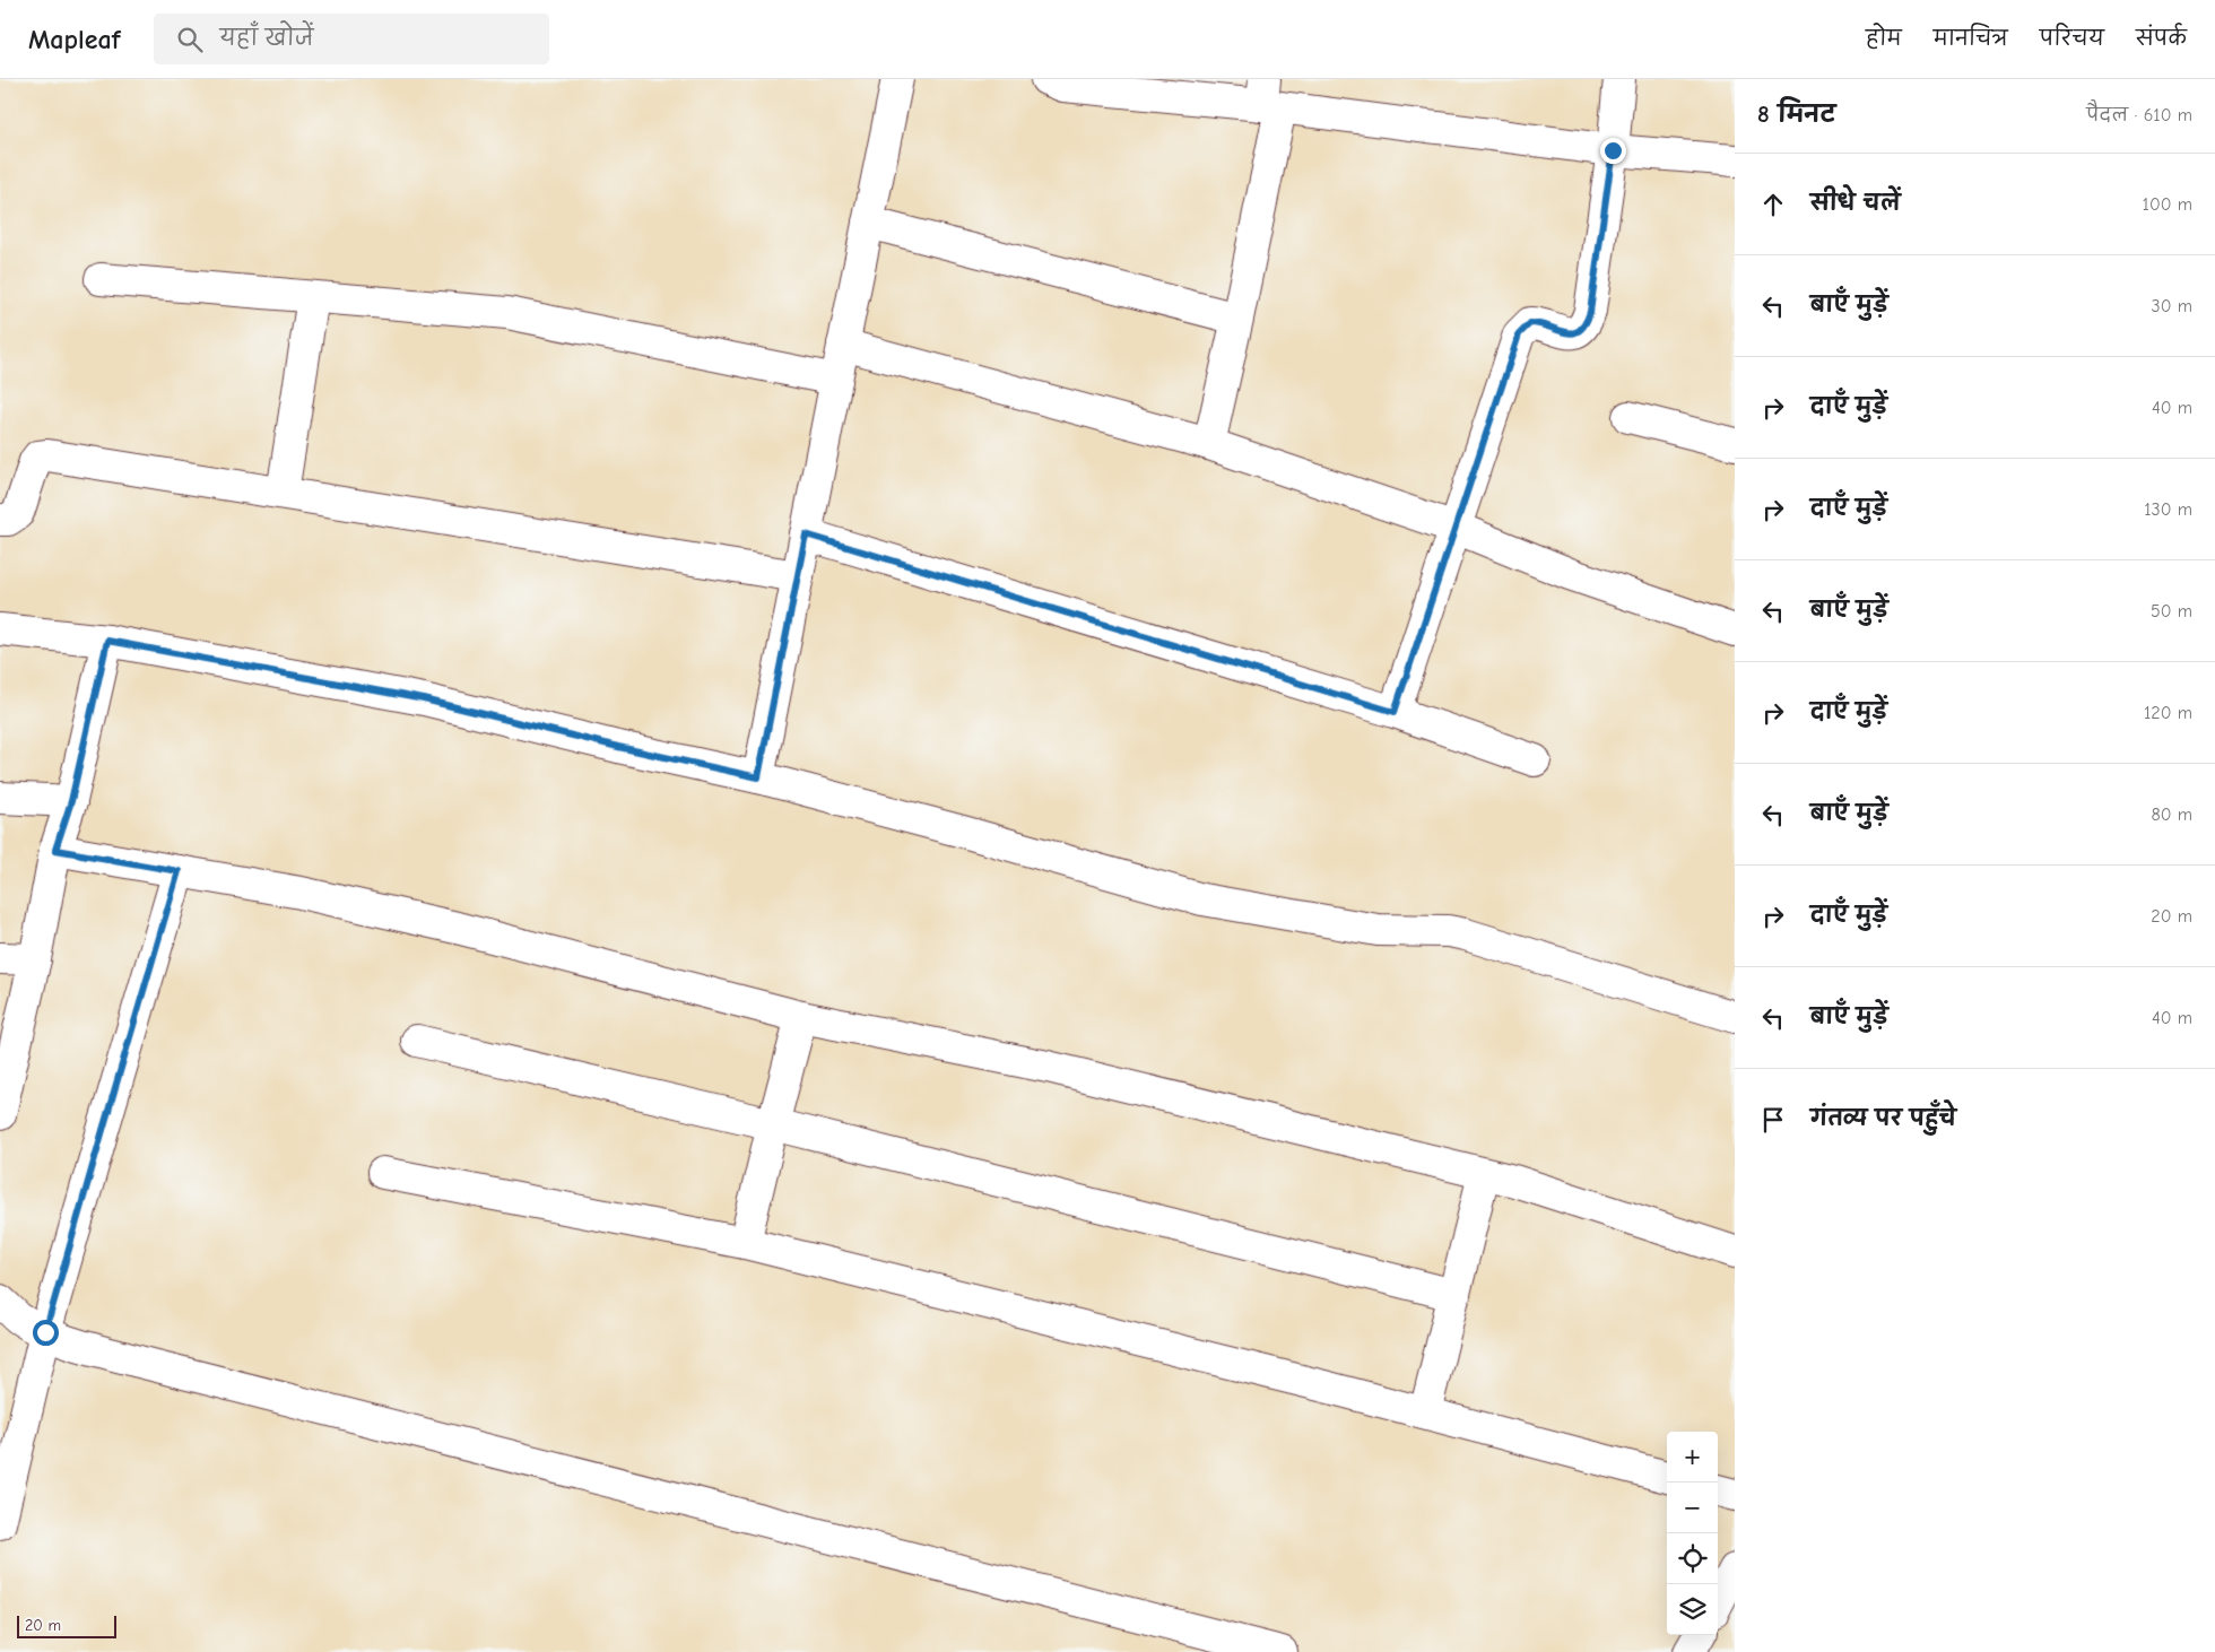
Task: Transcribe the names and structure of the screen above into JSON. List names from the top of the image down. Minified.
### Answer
{"scale_bar":"20 m","page":{"header":"Mapleaf","search":"यहाँ खोजें","nav":["होम","मानचित्र","परिचय","संपर्क"],"heading":["8 मिनट","पैदल · 610 m"],"list":[["सीधे चलें","100 m"],["बाएँ मुड़ें","30 m"],["दाएँ मुड़ें","40 m"],["दाएँ मुड़ें","130 m"],["बाएँ मुड़ें","50 m"],["दाएँ मुड़ें","120 m"],["बाएँ मुड़ें","80 m"],["दाएँ मुड़ें","20 m"],["बाएँ मुड़ें","40 m"],"गंतव्य पर पहुँचे"],"map_buttons":["+","−"],"scale":"20 m"}}
